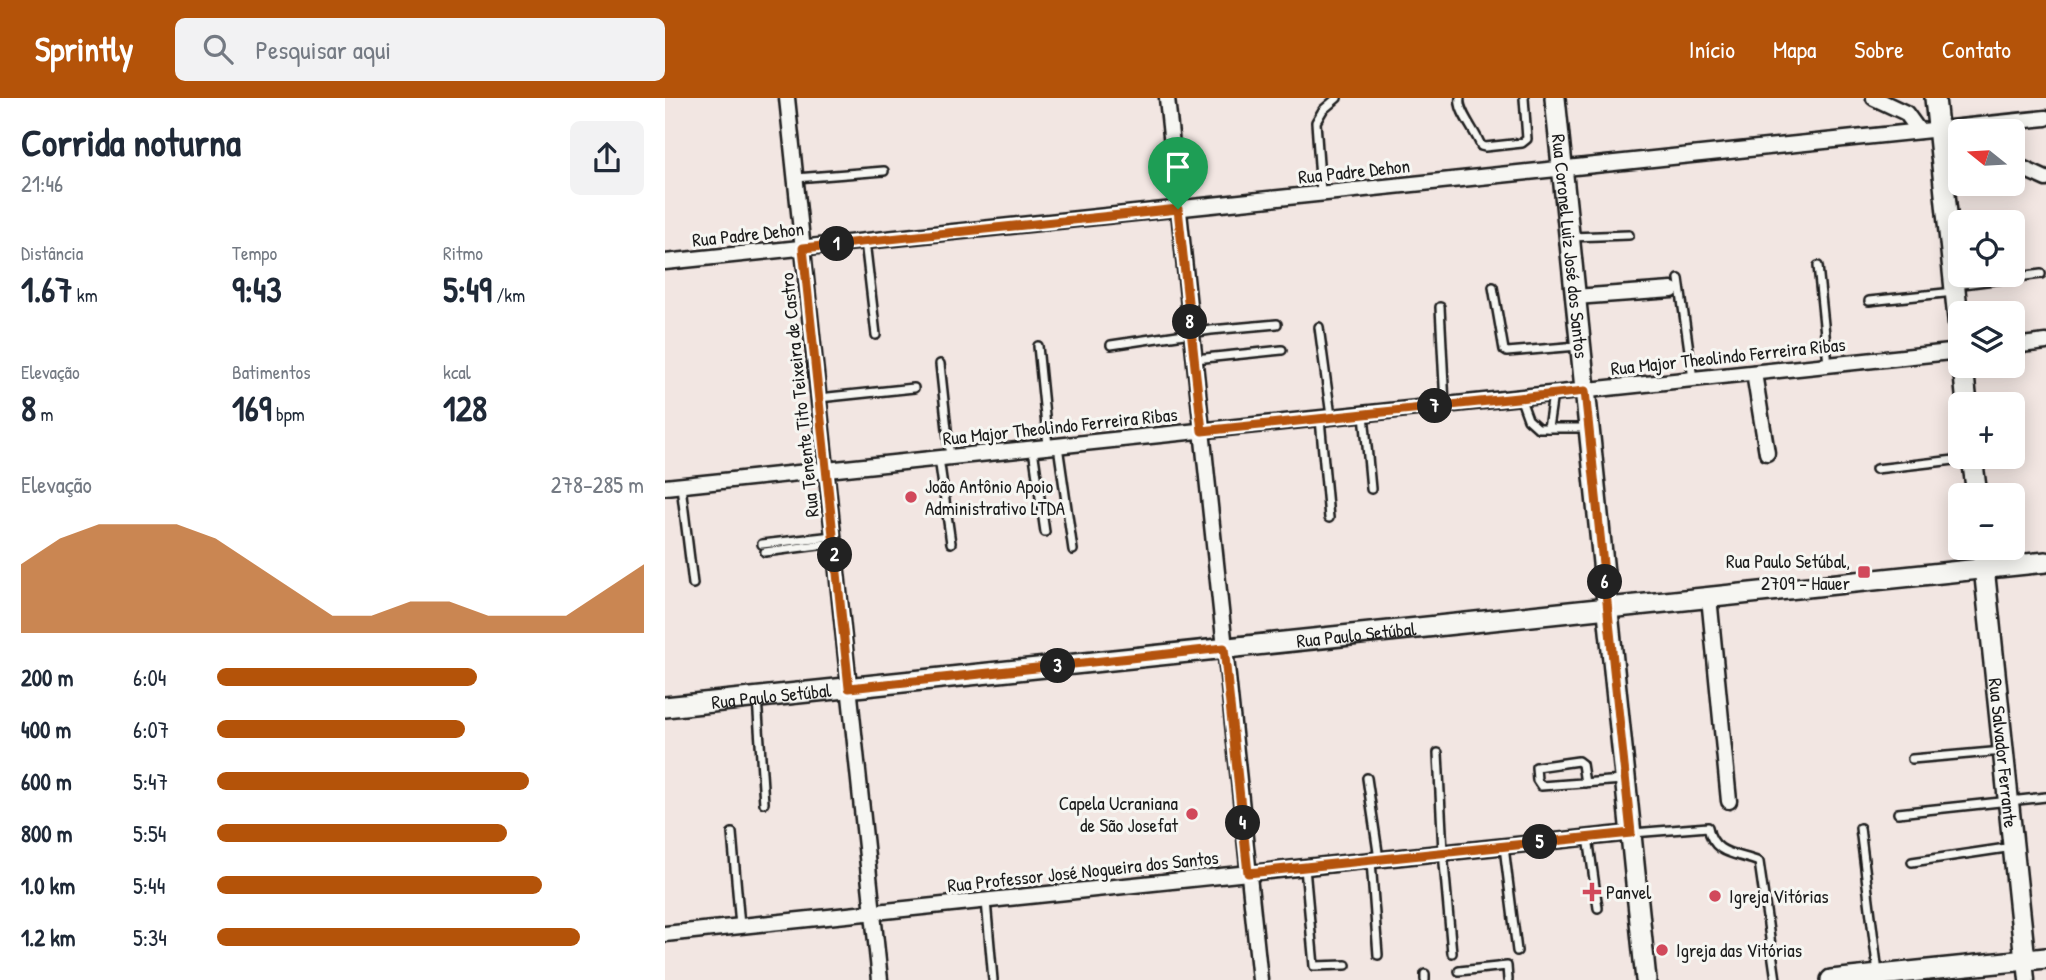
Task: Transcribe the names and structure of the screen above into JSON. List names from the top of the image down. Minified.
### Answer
{"streets":{"main road":["Rua Coronel Luiz José dos Santos","Rua Paulo Setúbal","Rua Salvador Ferrante"],"street":["Rua Padre Dehon","Rua Major Theolindo Ferreira Ribas","Rua Tenente Tito Teixeira de Castro","Rua Professor José Nogueira dos Santos"]},"crossings":[["Rua Padre Dehon","Rua Coronel Luiz José dos Santos"],["Rua Padre Dehon","Rua Tenente Tito Teixeira de Castro"],["Rua Coronel Luiz José dos Santos","Rua Major Theolindo Ferreira Ribas"],["Rua Coronel Luiz José dos Santos","Rua Paulo Setúbal"],["Rua Coronel Luiz José dos Santos","Rua Professor José Nogueira dos Santos"],["Rua Major Theolindo Ferreira Ribas","Rua Tenente Tito Teixeira de Castro"],["Rua Tenente Tito Teixeira de Castro","Rua Paulo Setúbal"],["Rua Tenente Tito Teixeira de Castro","Rua Professor José Nogueira dos Santos"],["Rua Paulo Setúbal","Rua Salvador Ferrante"]],"places":{"other":["João Antônio Apoio Administrativo LTDA","Capela Ucraniana de São Josefat","Igreja Vitórias","Igreja das Vitórias"],"transit":["Rua Paulo Setúbal, 2709 - Hauer"],"health":["Panvel"]},"north":"left","page":{"header":"Sprintly","search":"Pesquisar aqui","nav":["Início","Mapa","Sobre","Contato"],"heading":["Corrida noturna","21:46"],"map_buttons":["+","−"],"stats":[["Distância","1.67 km"],["Tempo","9:43"],["Ritmo","5:49 /km"],["Elevação","8 m"],["Batimentos","169 bpm"],["kcal","128"]],"pins":["1","8","7","2","6","3","4","5"],"chart":["Elevação","278–285 m"],"list":[{"name":"200 m","note":"6:04"},{"name":"400 m","note":"6:07"},{"name":"600 m","note":"5:47"},{"name":"800 m","note":"5:54"},{"name":"1.0 km","note":"5:44"},{"name":"1.2 km","note":"5:34"}]}}
